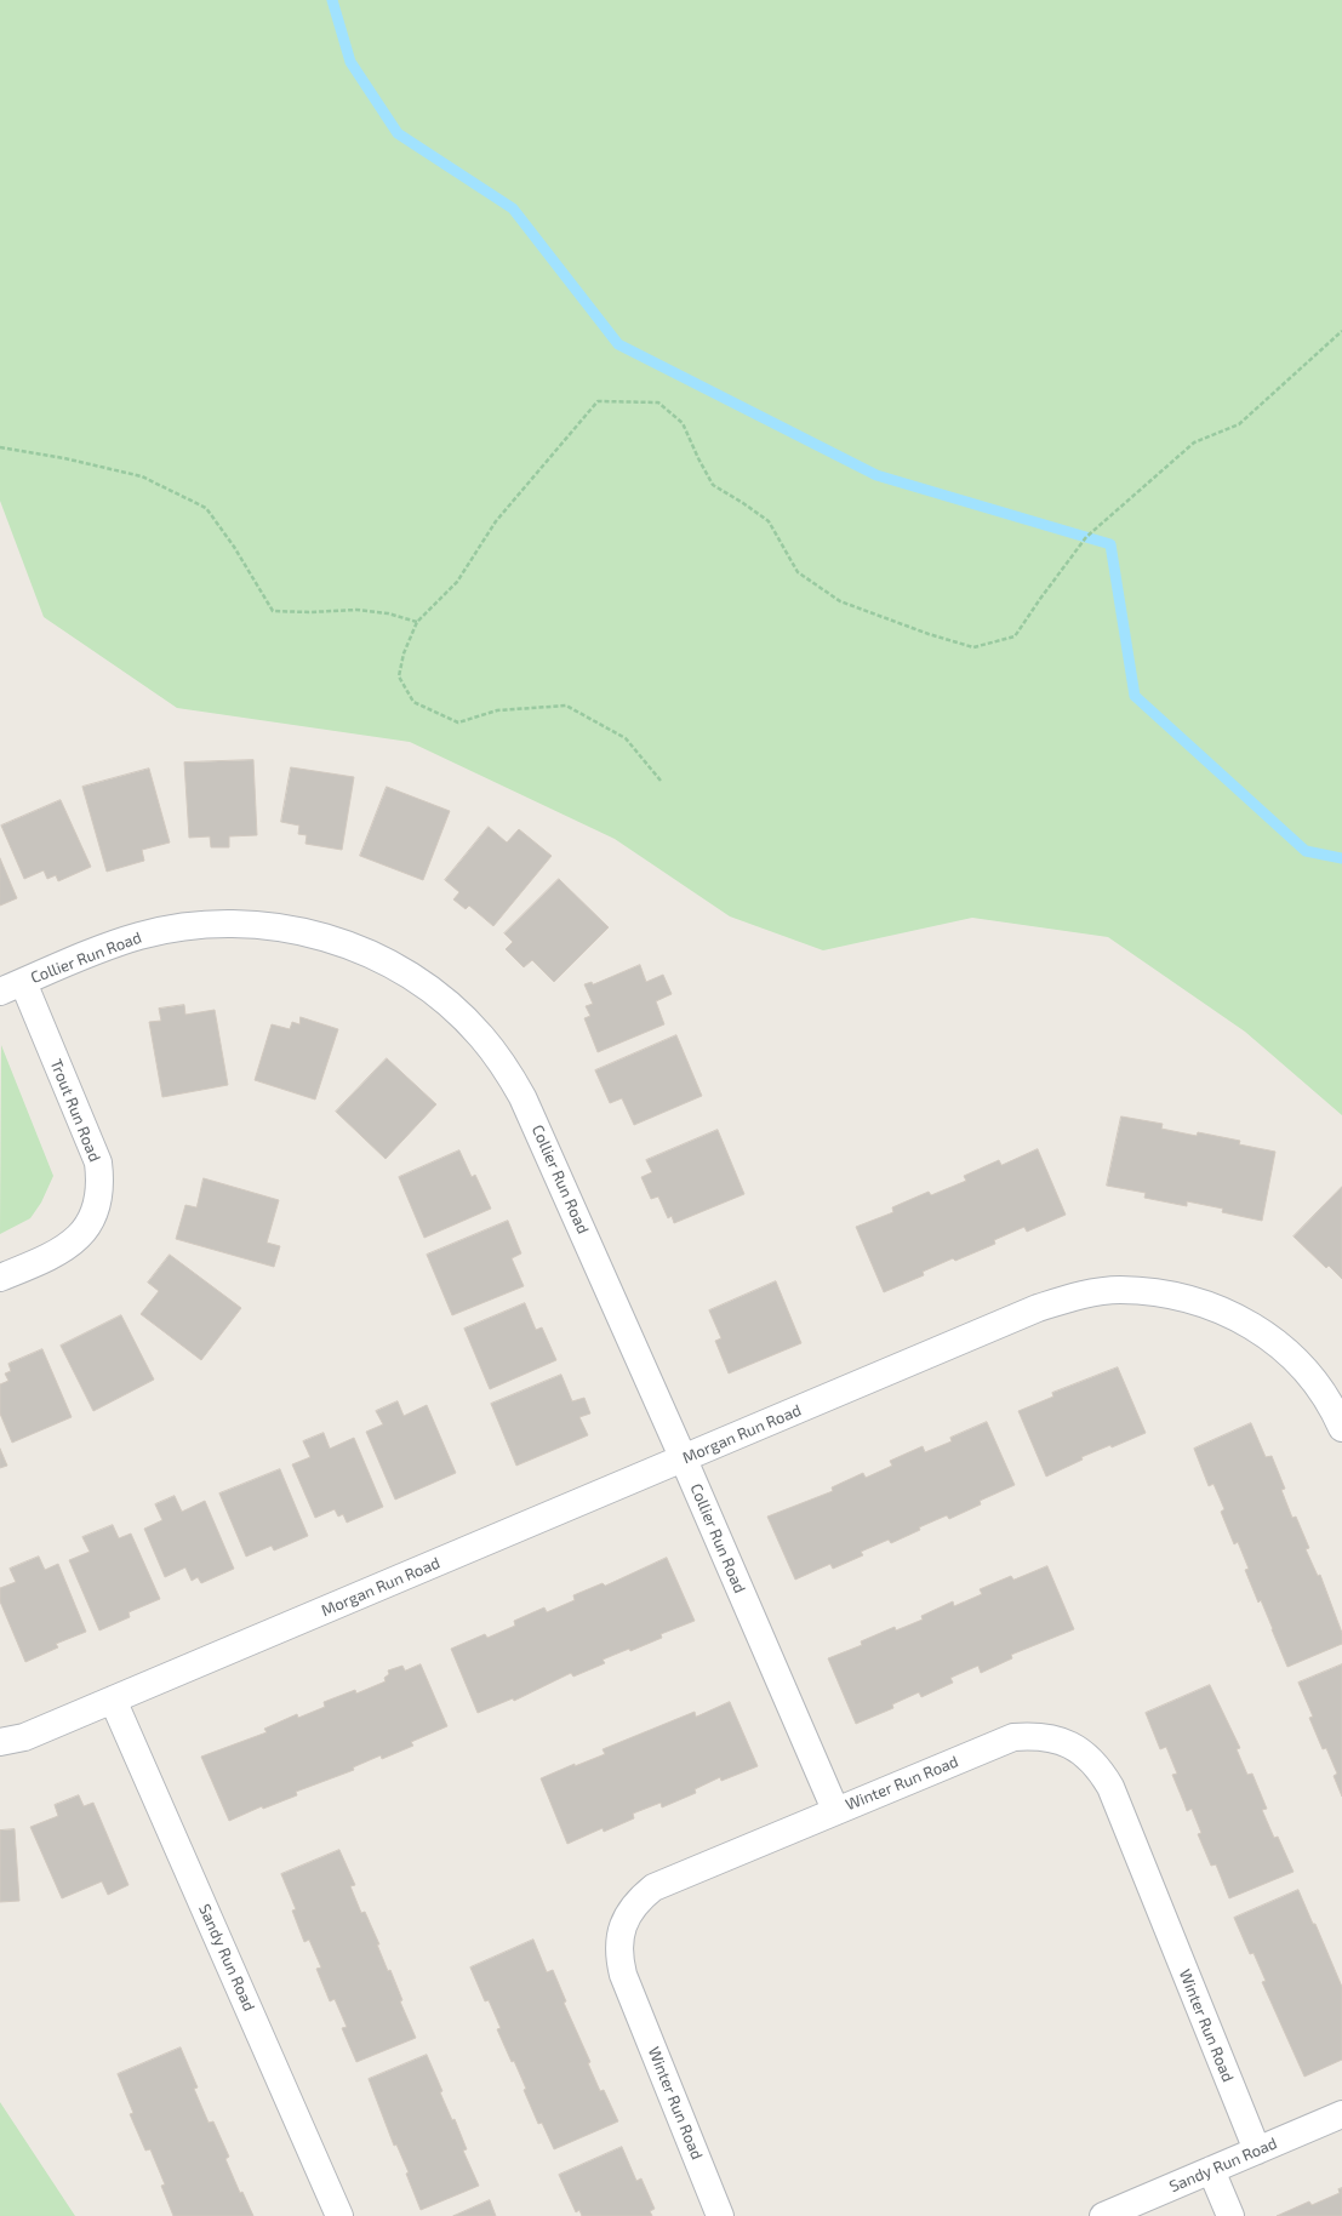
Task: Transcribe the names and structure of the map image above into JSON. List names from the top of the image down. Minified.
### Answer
{"streets":{"street":["Collier Run Road","Trout Run Road","Morgan Run Road","Winter Run Road","Sandy Run Road"]},"crossings":[["Collier Run Road","Trout Run Road"],["Collier Run Road","Morgan Run Road"],["Collier Run Road","Winter Run Road"],["Morgan Run Road","Sandy Run Road"],["Winter Run Road","Sandy Run Road"]]}
